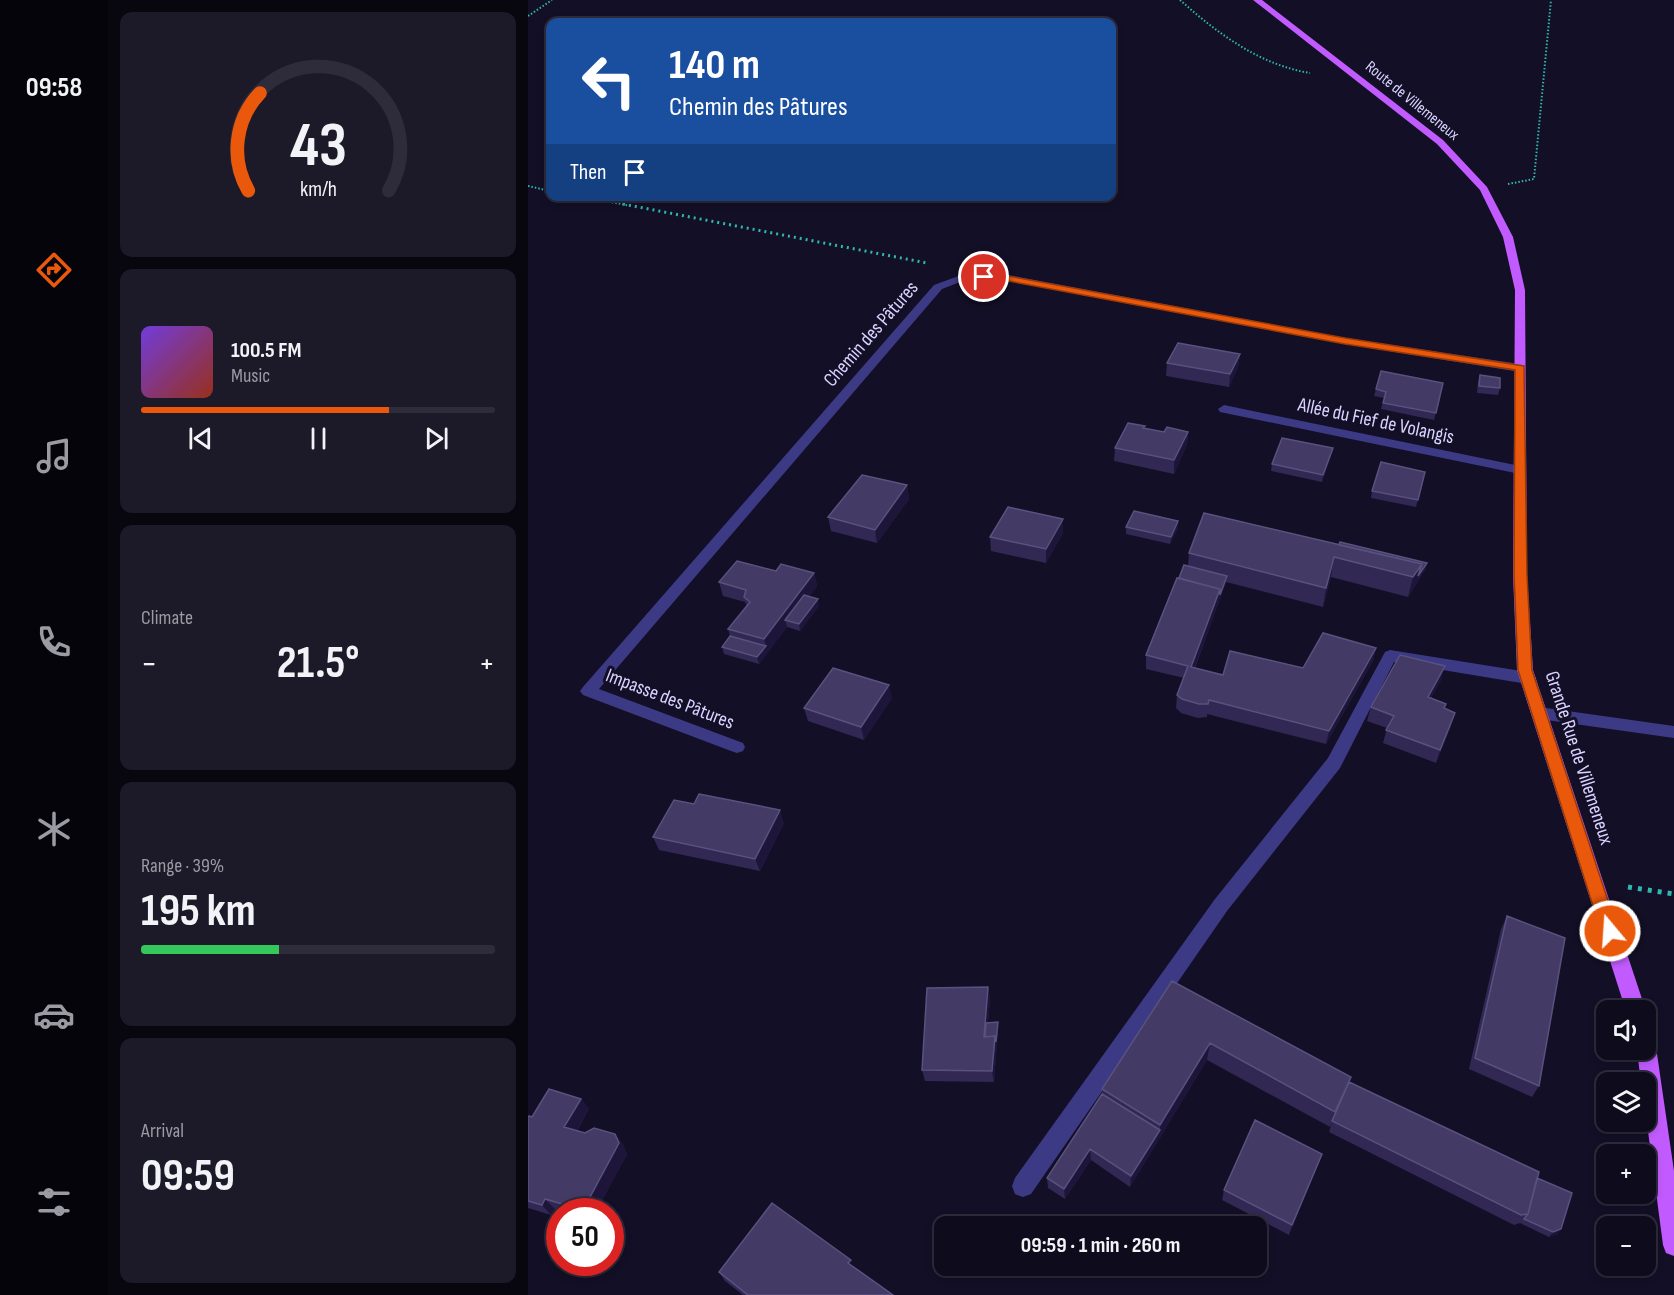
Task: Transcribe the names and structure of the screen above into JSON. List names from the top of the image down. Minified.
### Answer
{"streets":{"main road":["Route de Villemeneux","Grande Rue de Villemeneux"],"street":["Chemin des Pâtures","Allée du Fief de Volangis","Impasse des Pâtures"]},"crossings":[["Route de Villemeneux","Chemin des Pâtures"],["Route de Villemeneux","Grande Rue de Villemeneux"],["Chemin des Pâtures","Impasse des Pâtures"],["Chemin des Pâtures","Grande Rue de Villemeneux"],["Allée du Fief de Volangis","Grande Rue de Villemeneux"]],"page":{"tabs":"09:58","turn":["140 m","Chemin des Pâtures"],"then":"Then","song":["100.5 FM","Music"],"tile":["Climate",["Range · 39%","195 km"],["Arrival","09:59"]],"heat":["−","21.5°","+"],"map_buttons":["+","−"],"limit":"50","trip":"09:59 · 1 min · 260 m","gauge":["43","km/h"]}}
